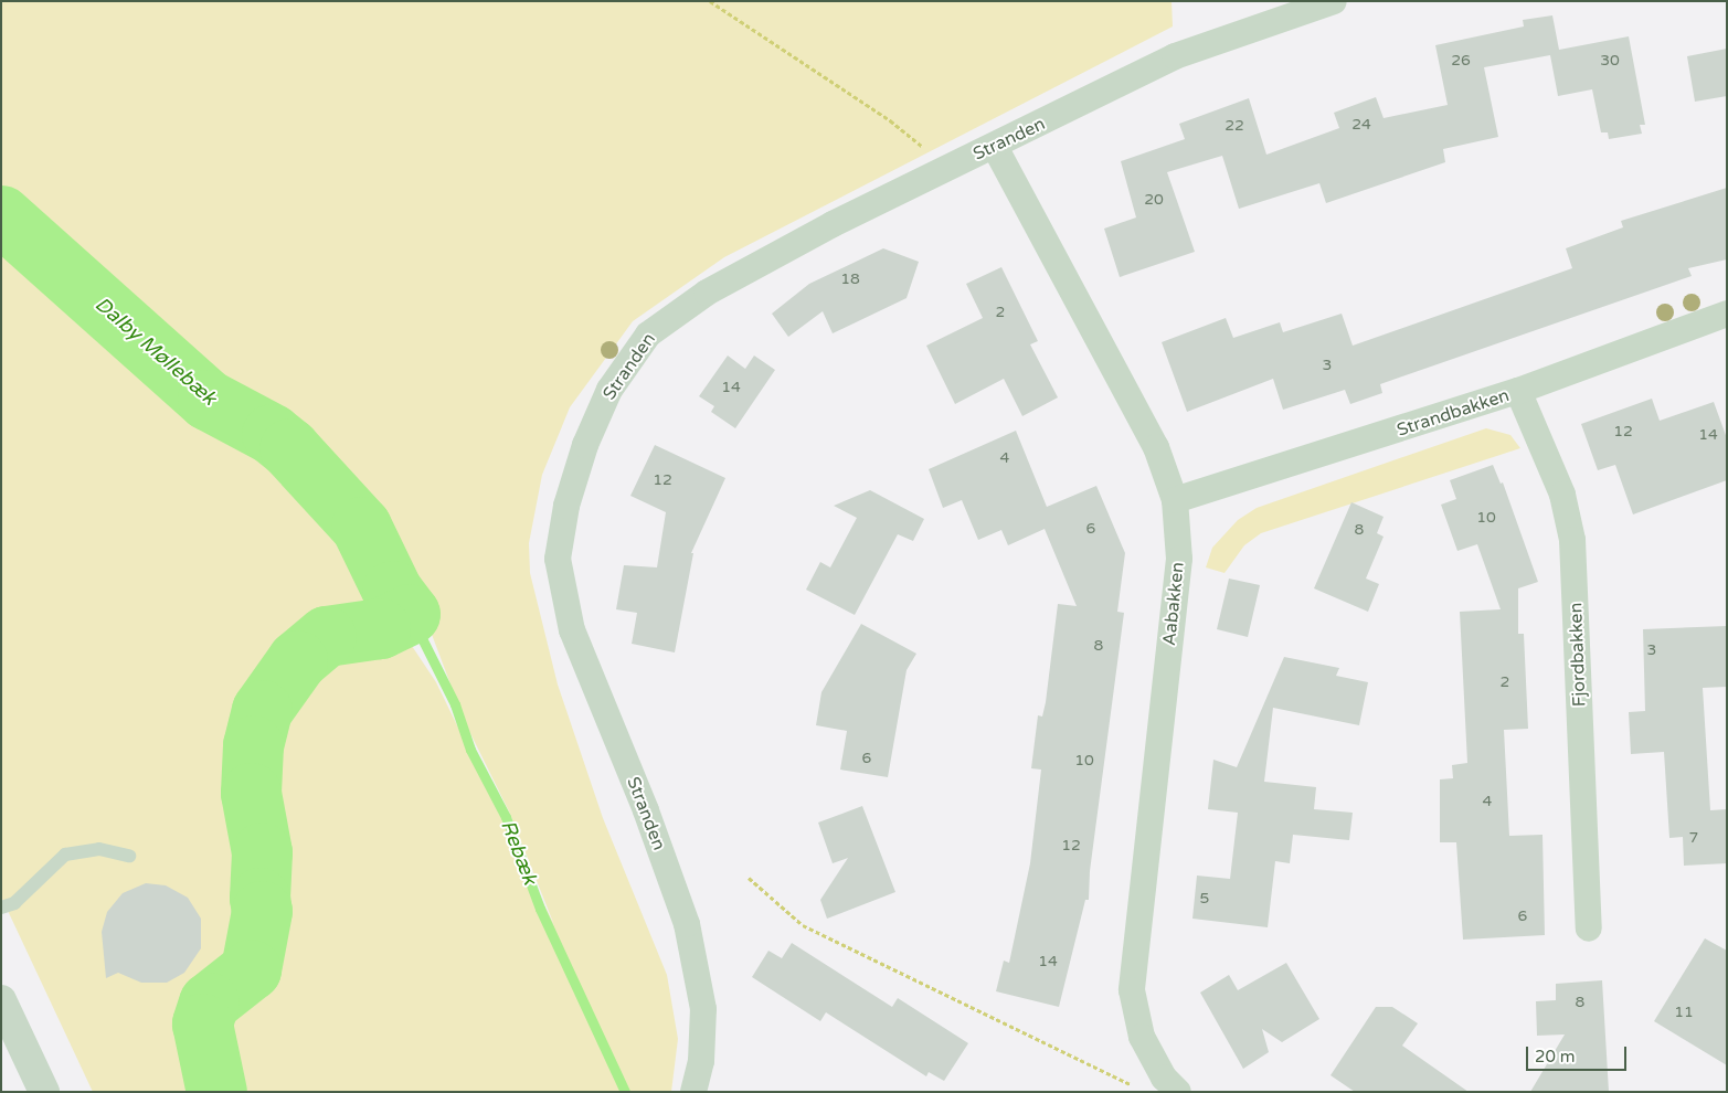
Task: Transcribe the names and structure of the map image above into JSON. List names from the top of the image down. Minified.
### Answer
{"streets":{"street":["Stranden","Strandbakken","Aabakken","Fjordbakken"]},"crossings":[["Stranden","Aabakken"],["Strandbakken","Aabakken"],["Strandbakken","Fjordbakken"]],"water":["Dalby Møllebæk","Rebæk"],"house_numbers":["26","30","24","22","20","18","2","3","14","12","14","4","12","10","6","8","8","3","2","6","10","4","7","12","5","6","14","8","11"],"scale_bar":"20 m"}
